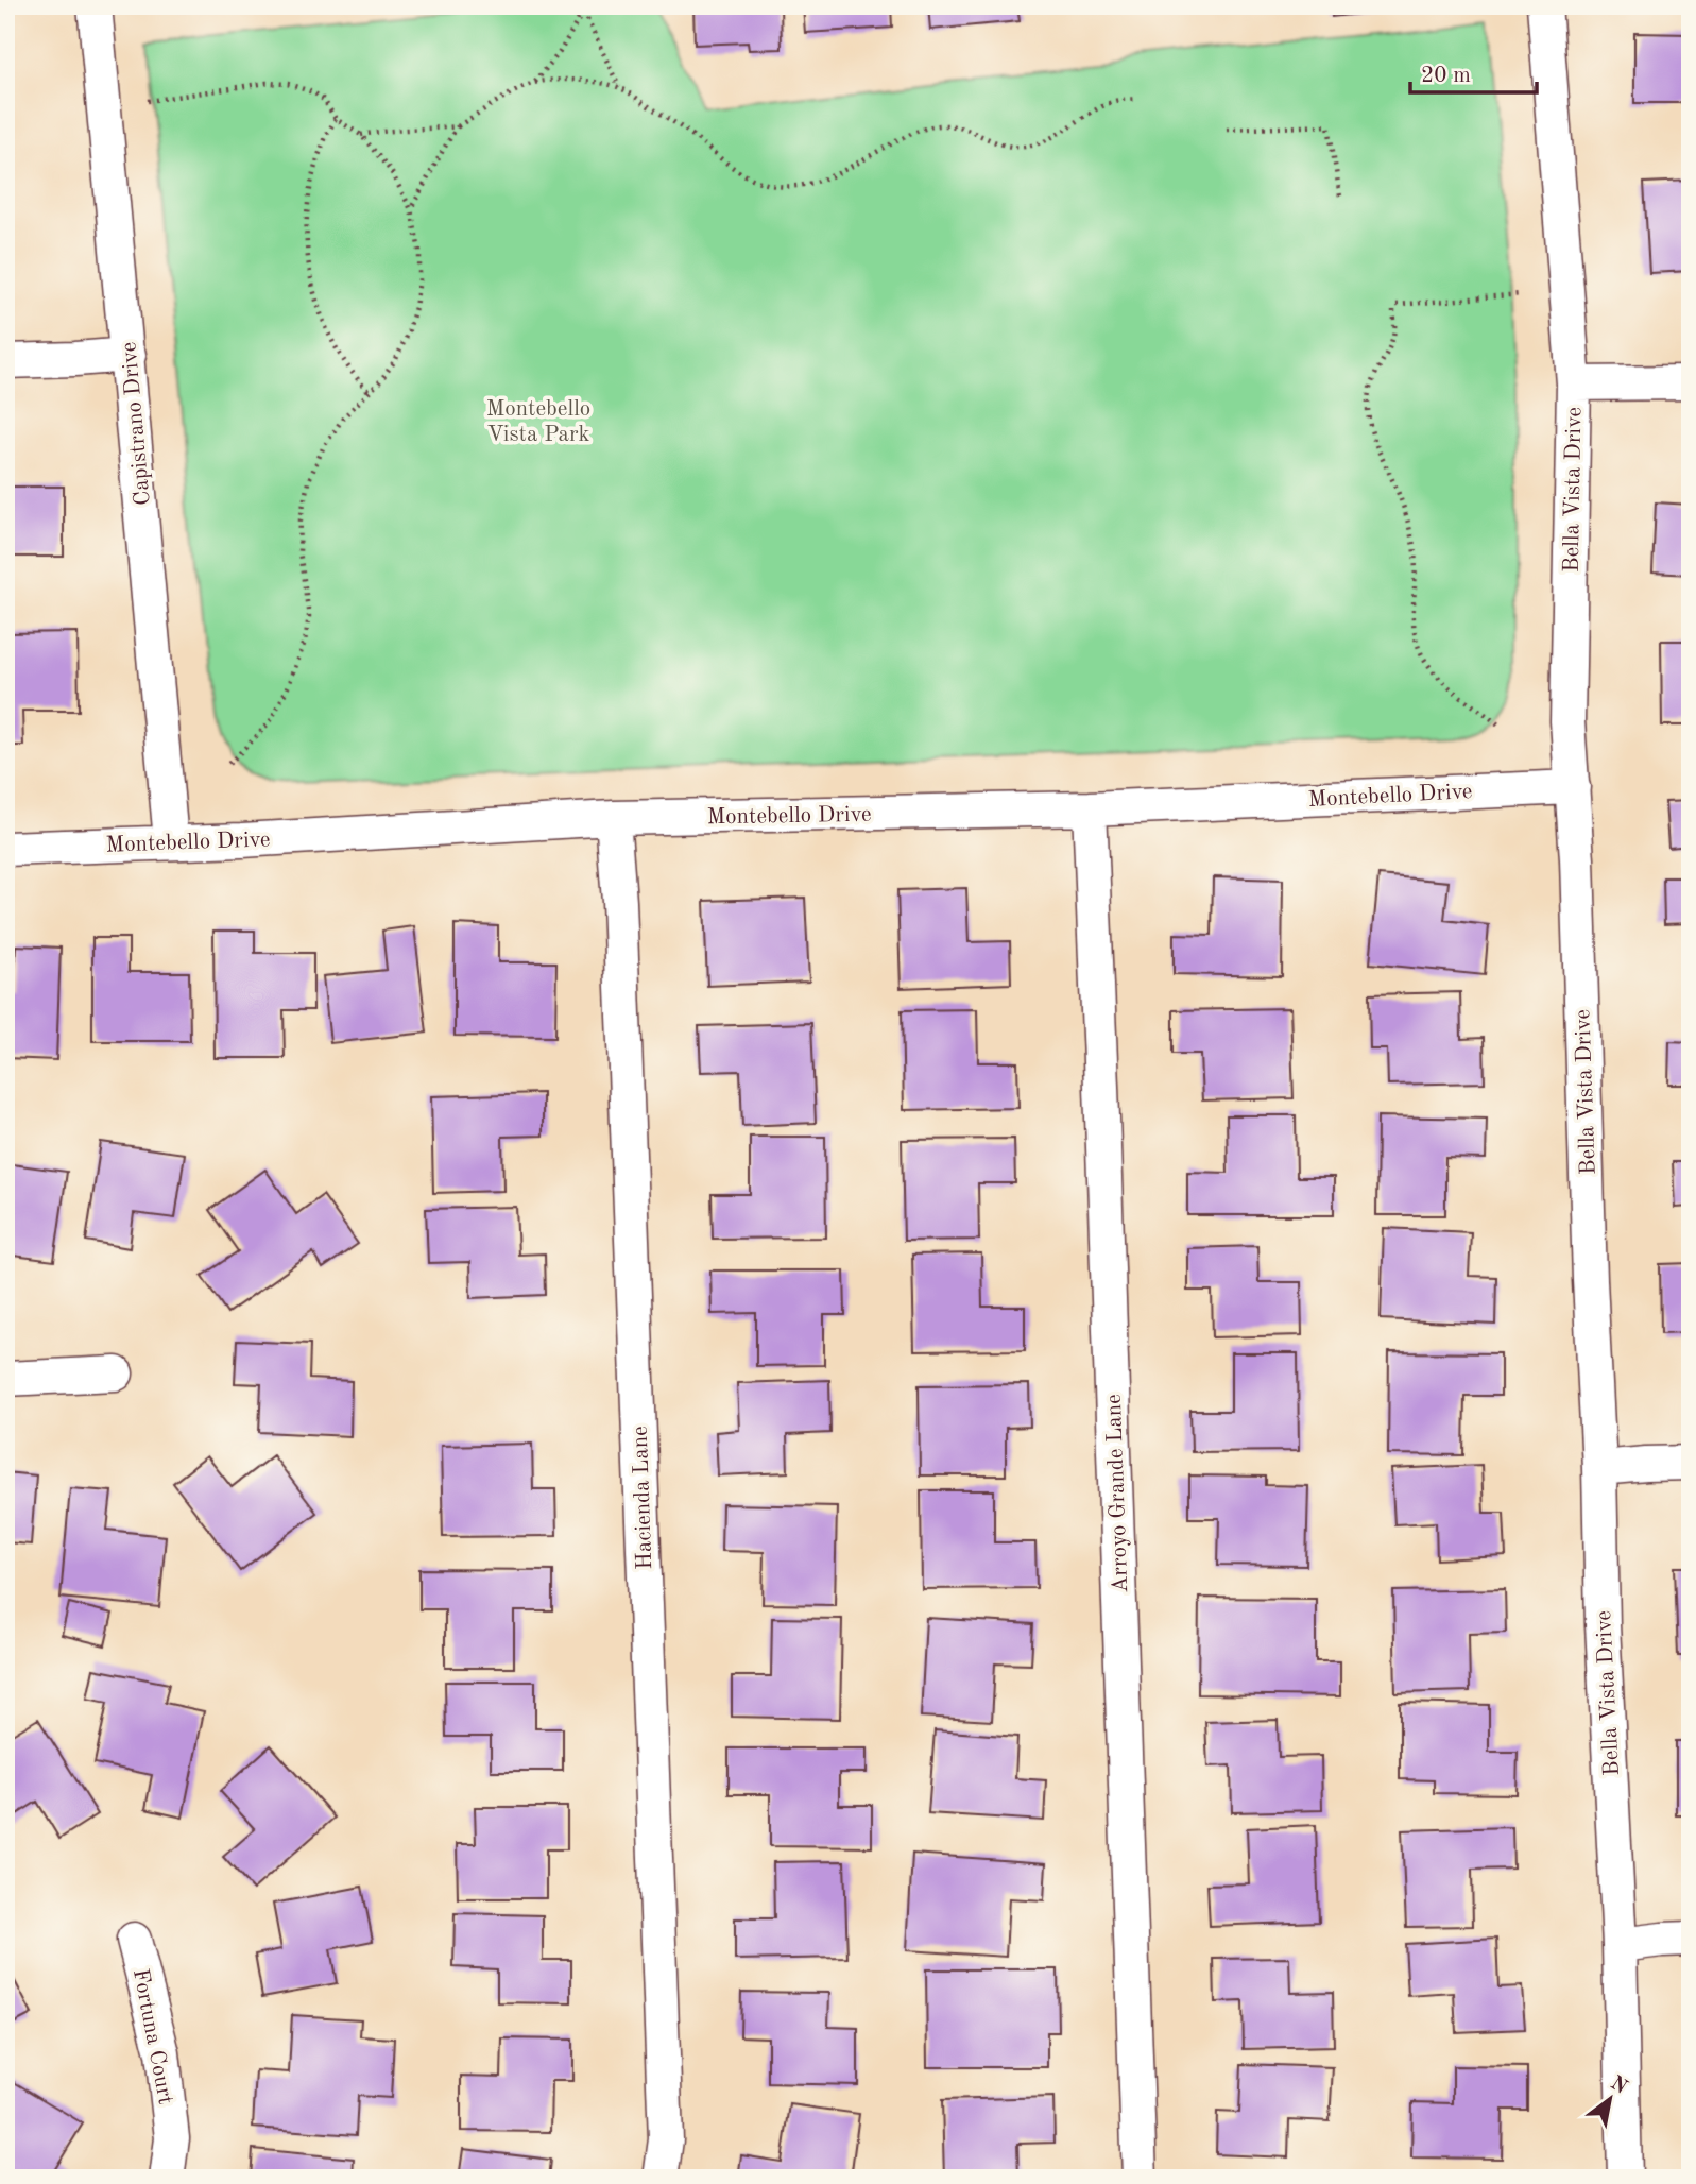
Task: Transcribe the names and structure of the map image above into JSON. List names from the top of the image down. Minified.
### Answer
{"streets":{"street":["Capistrano Drive","Bella Vista Drive","Montebello Drive","Arroyo Grande Lane","Hacienda Lane","Fortuna Court"]},"crossings":[["Capistrano Drive","Montebello Drive"],["Bella Vista Drive","Montebello Drive"],["Montebello Drive","Arroyo Grande Lane"],["Montebello Drive","Hacienda Lane"]],"parks":["Montebello Vista Park"],"scale_bar":"20 m","north":"top right"}
